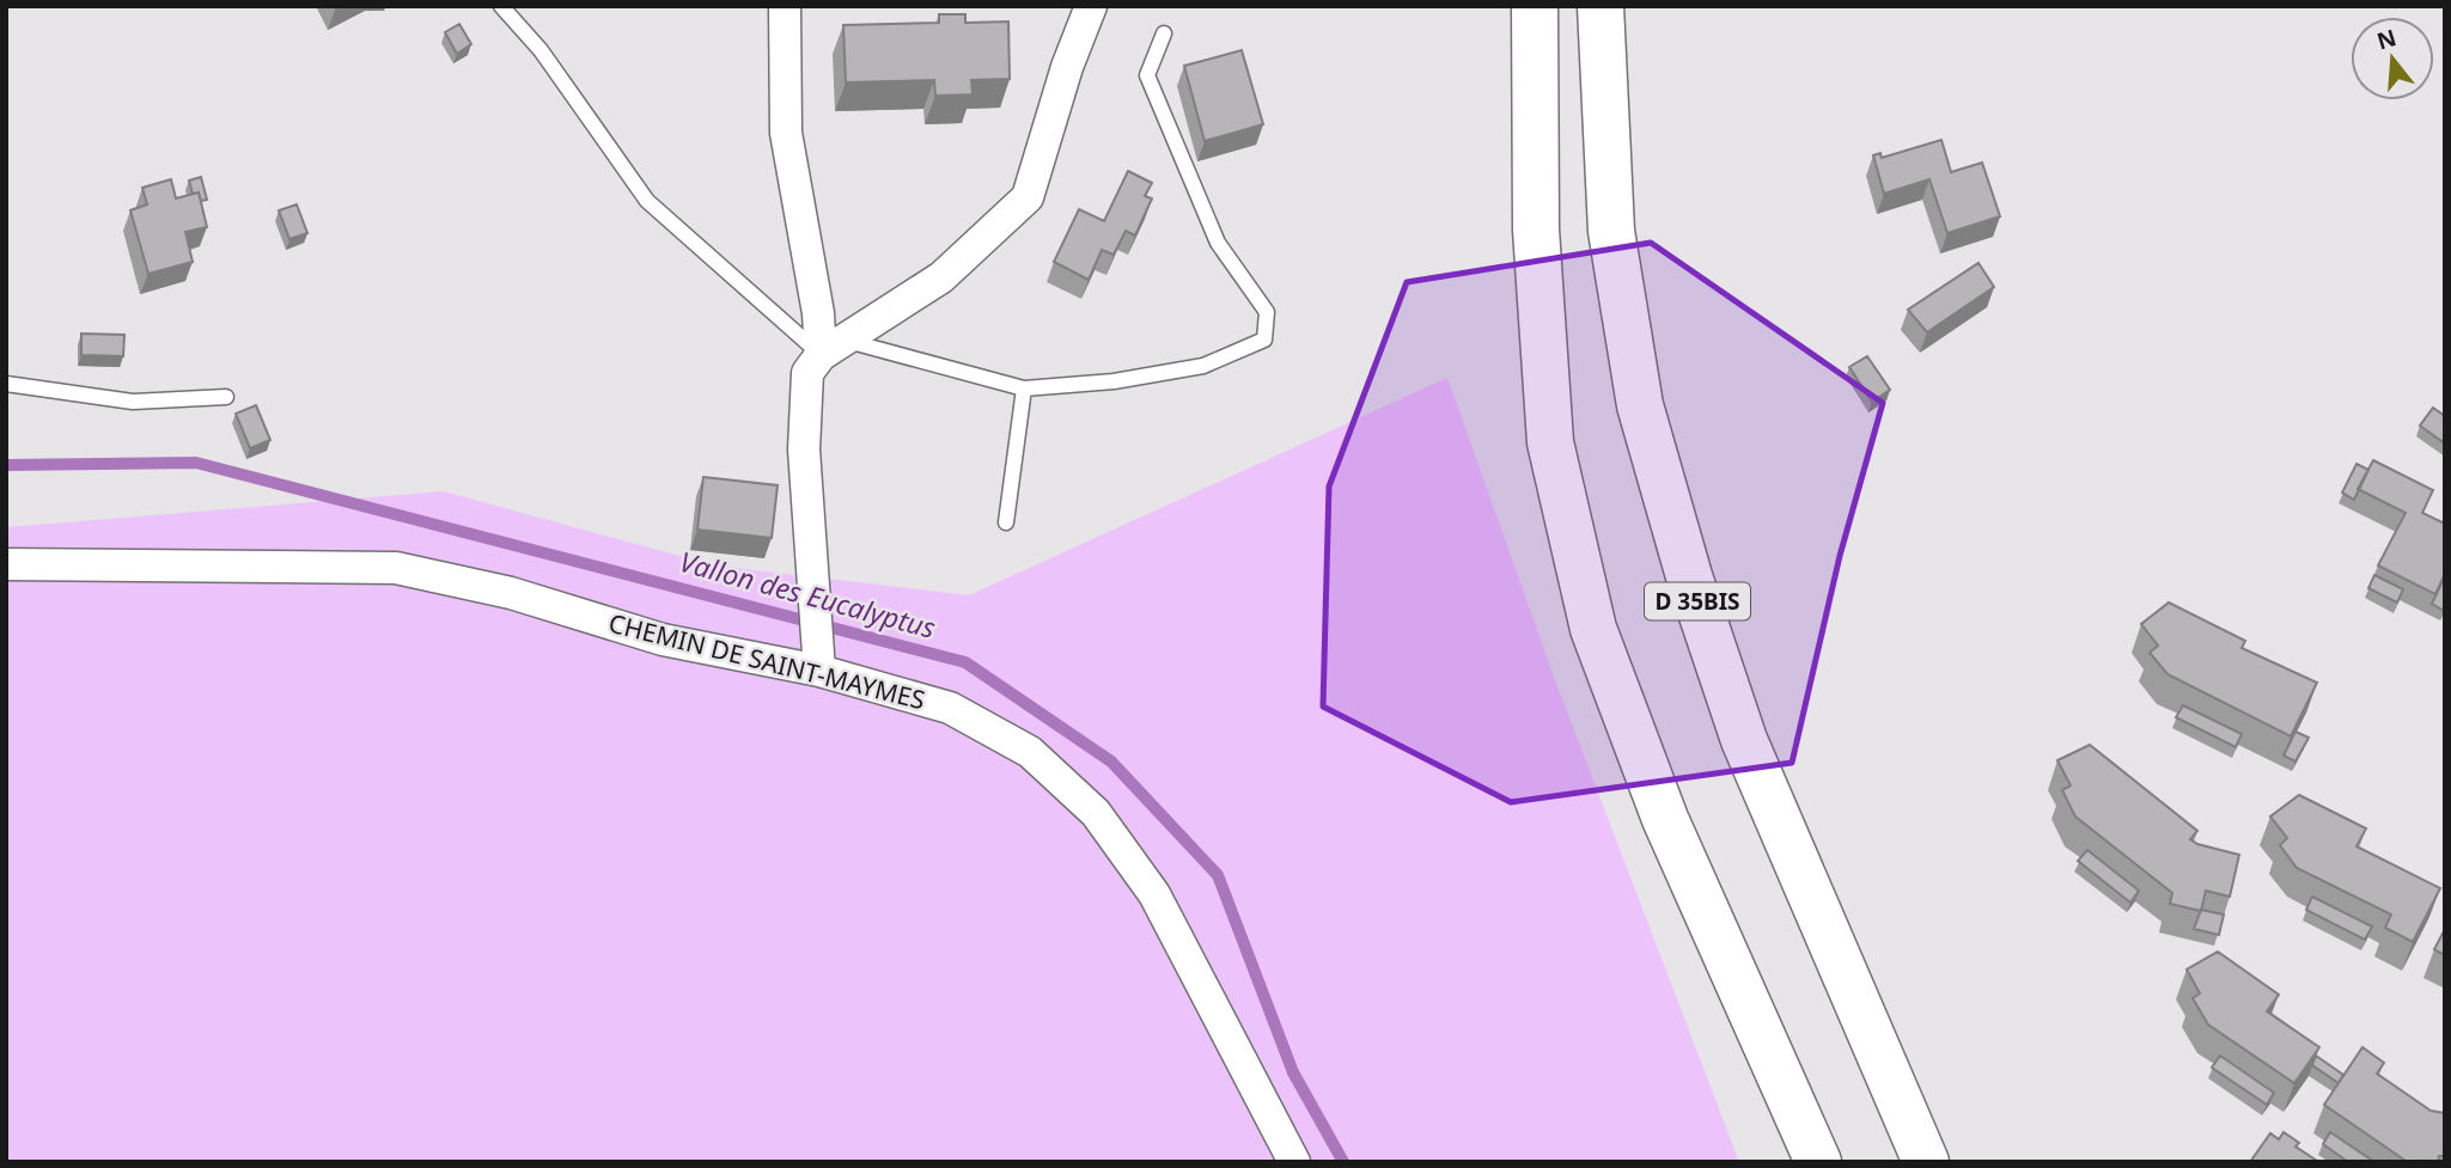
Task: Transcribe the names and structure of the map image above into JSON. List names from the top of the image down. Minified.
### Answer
{"streets":{"main road":["D 35BIS"],"street":["CHEMIN DE SAINT-MAYMES"]},"water":["Vallon des Eucalyptus"],"north":"top"}
